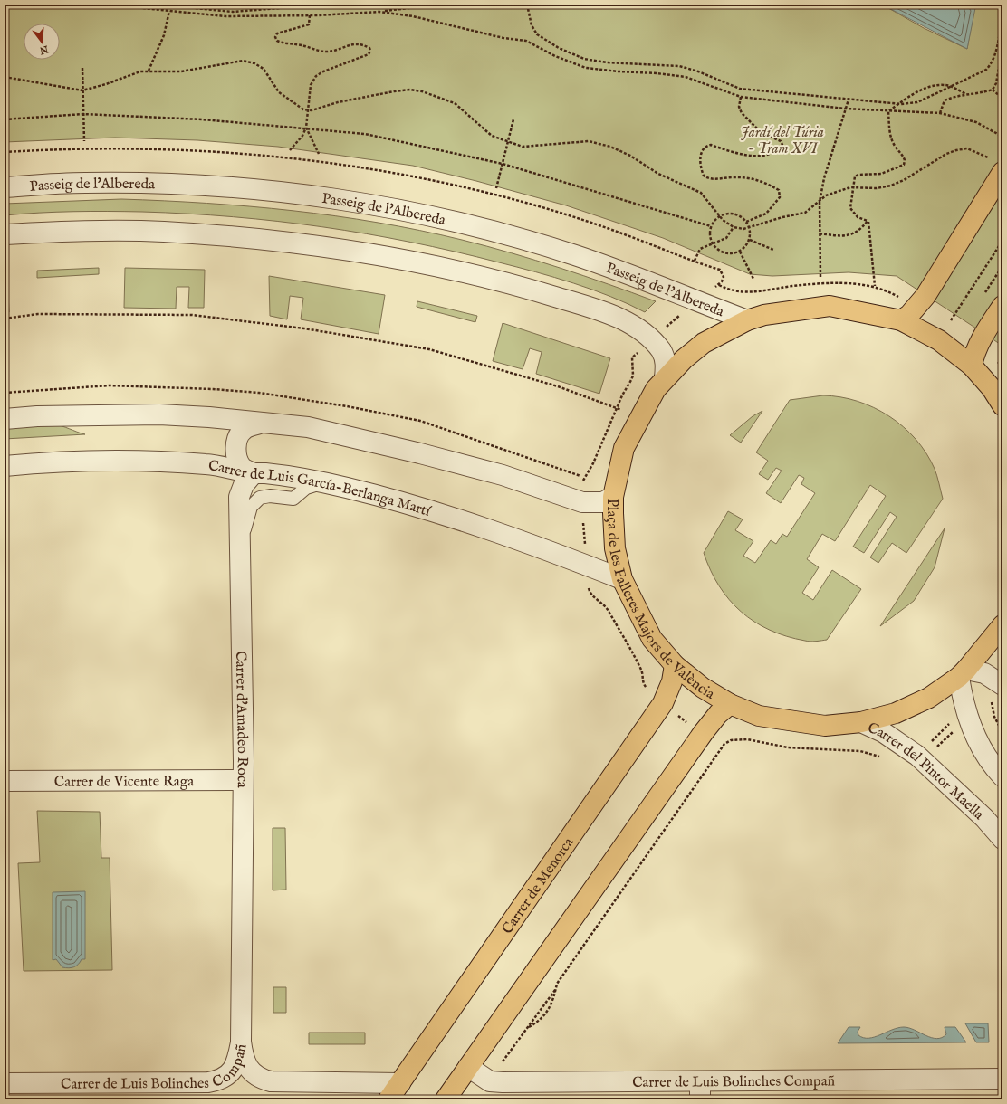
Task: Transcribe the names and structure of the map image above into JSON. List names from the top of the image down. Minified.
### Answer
{"streets":{"main road":["Plaça de les Falleres Majors de València","Carrer de Menorca"],"street":["Passeig de l'Albereda","Carrer de Luis García-Berlanga Martí","Carrer d'Amadeo Roca","Carrer del Pintor Maella","Carrer de Vicente Raga","Carrer de Luis Bolinches Compañ"]},"crossings":[["Passeig de l'Albereda","Plaça de les Falleres Majors de València"],["Carrer de Luis García-Berlanga Martí","Plaça de les Falleres Majors de València"],["Carrer de Luis García-Berlanga Martí","Carrer d'Amadeo Roca"],["Plaça de les Falleres Majors de València","Carrer del Pintor Maella"],["Plaça de les Falleres Majors de València","Carrer de Menorca"],["Carrer d'Amadeo Roca","Carrer de Vicente Raga"],["Carrer d'Amadeo Roca","Carrer de Luis Bolinches Compañ"],["Carrer de Menorca","Carrer de Luis Bolinches Compañ"]],"parks":["Jardí del Túria - Tram XVI"],"north":"bottom"}
